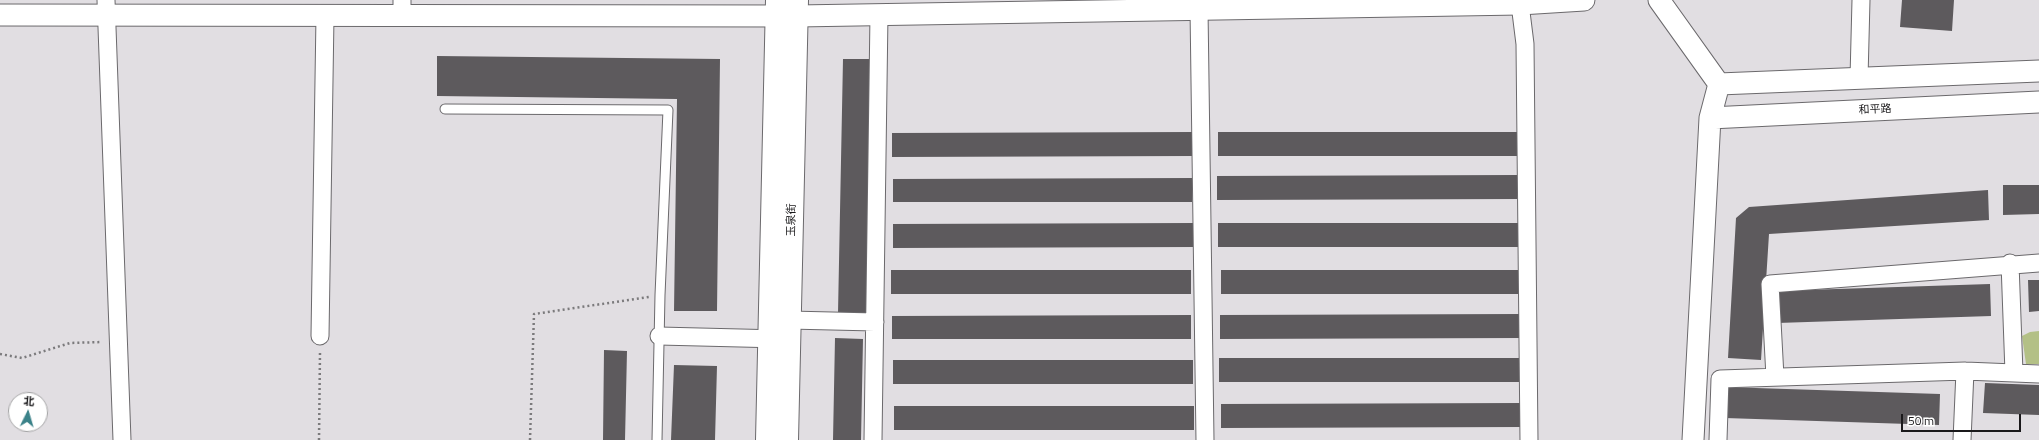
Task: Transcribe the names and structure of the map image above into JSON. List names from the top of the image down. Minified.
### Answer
{"streets":{"main road":["玉泉街"],"street":["和平路"]},"scale_bar":"50 m","north":"top"}
